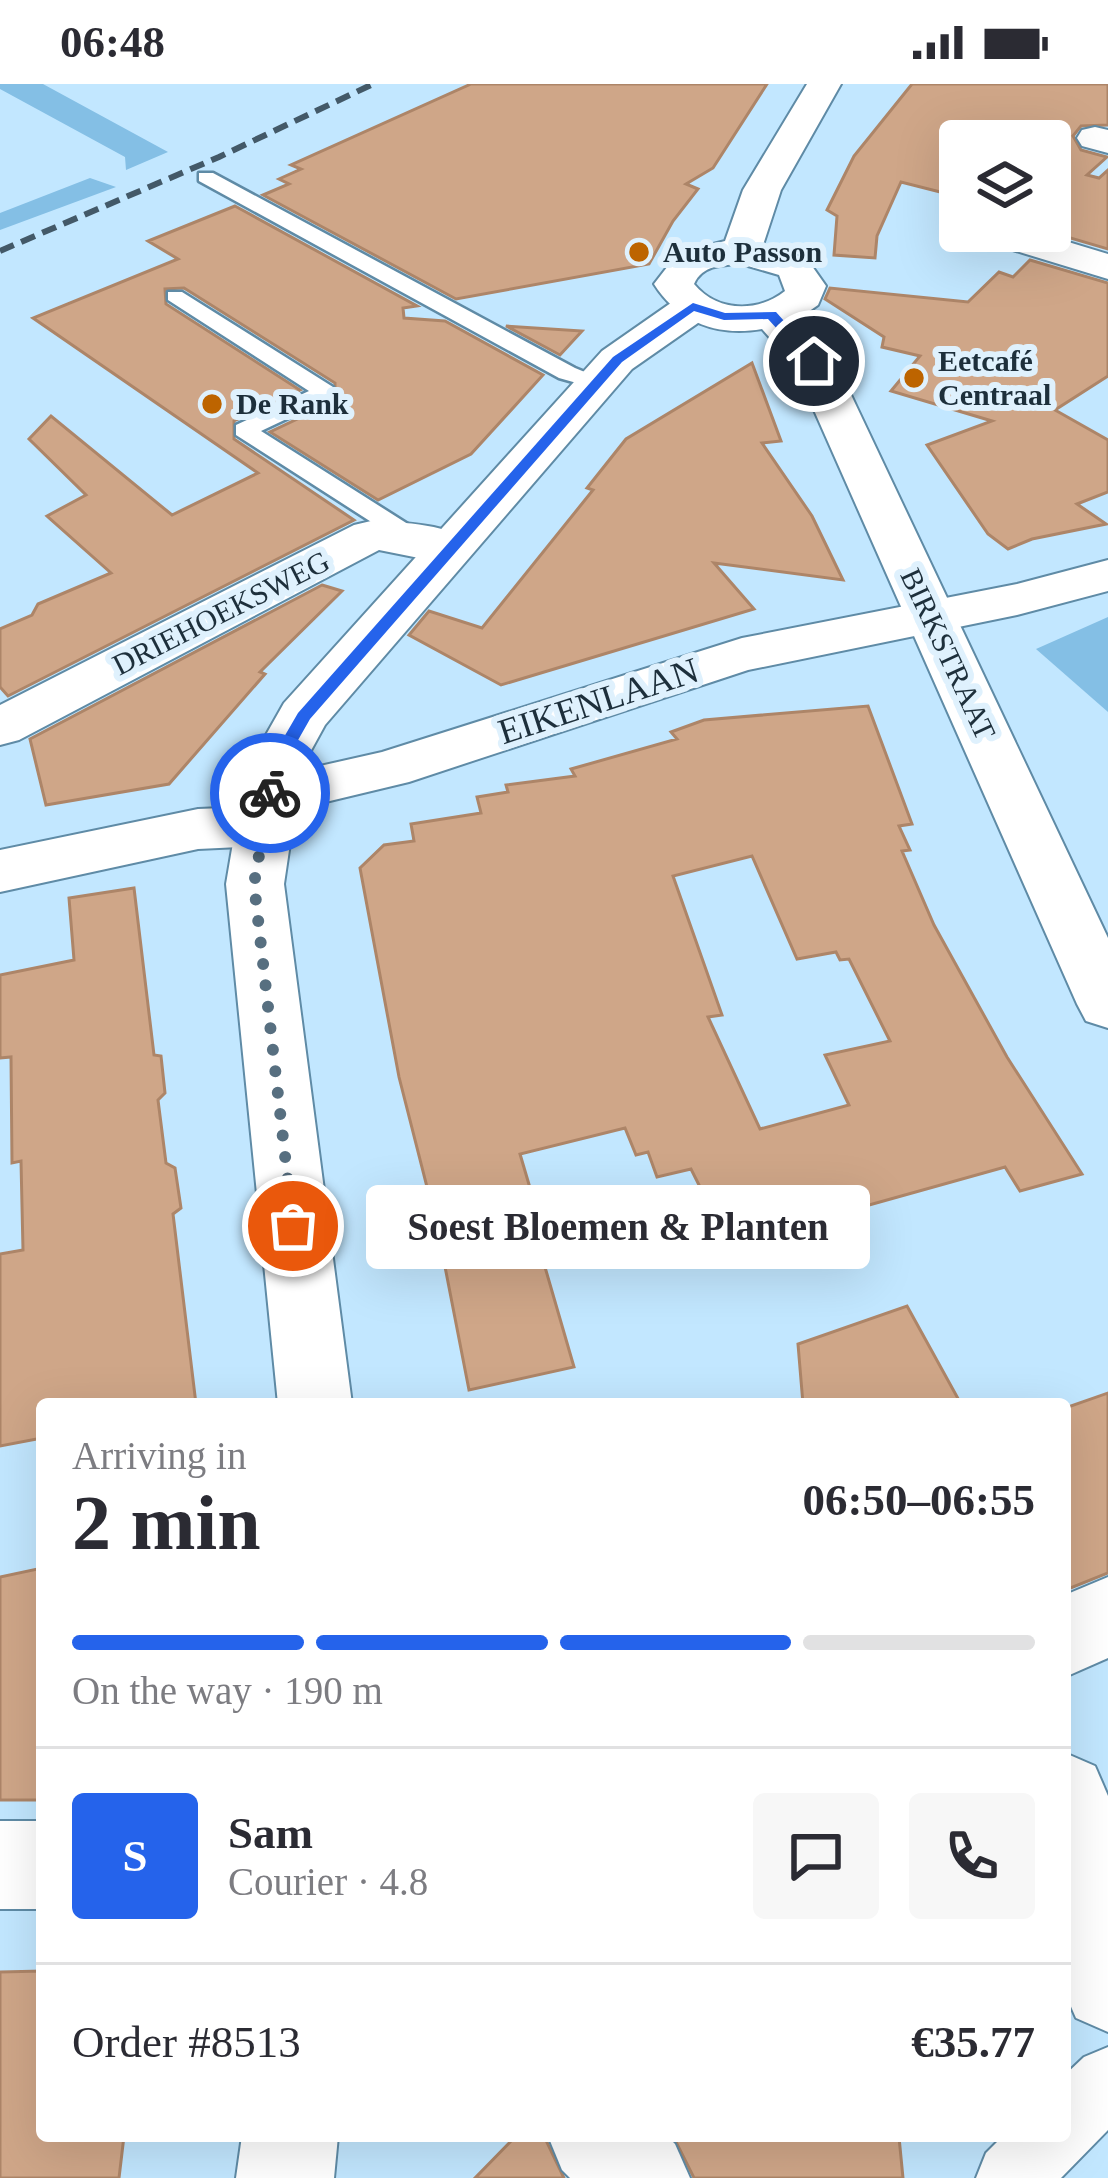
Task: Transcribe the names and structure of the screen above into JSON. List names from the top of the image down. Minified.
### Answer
{"streets":{"street":["DRIEHOEKSWEG","BIRKSTRAAT","EIKENLAAN"]},"crossings":[["BIRKSTRAAT","EIKENLAAN"]],"places":["Auto Passon","Eetcafé Centraal","De Rank","Soest Bloemen & Planten"],"page":{"status":"06:48","bubble":"Soest Bloemen & Planten","heading":["2 min","Arriving in","06:50–06:55"],"panel":["Sam","Courier · 4.8","Order #8513","€35.77"],"bar":"On the way · 190 m","round":"S"}}
